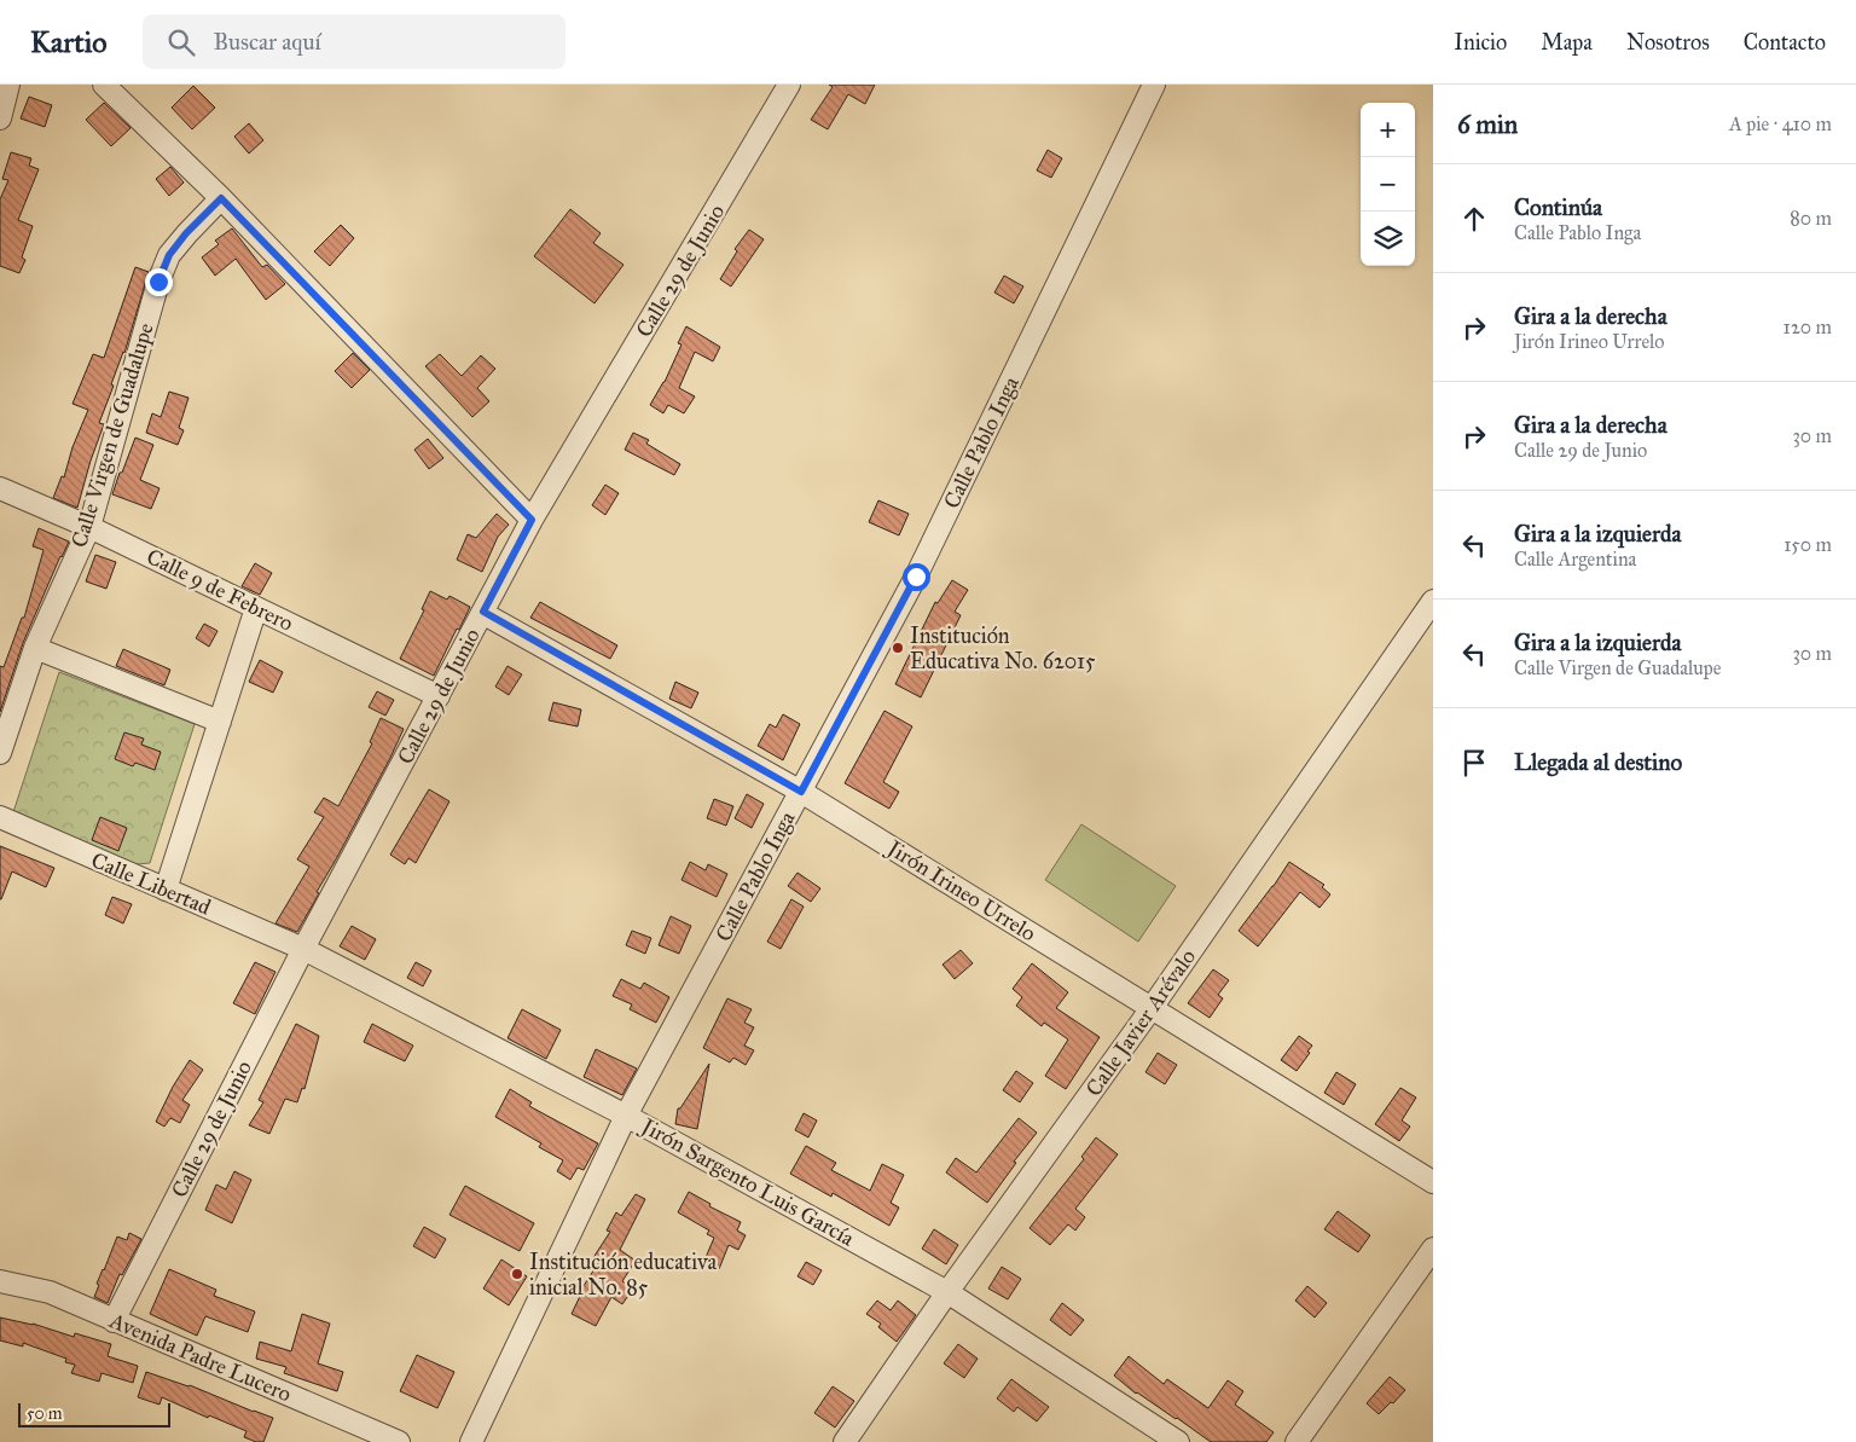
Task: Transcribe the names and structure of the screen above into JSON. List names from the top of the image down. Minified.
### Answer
{"streets":{"street":["Calle 29 de Junio","Calle Virgen de Guadalupe","Calle Pablo Inga","Calle 9 de Febrero","Calle Libertad","Jirón Irineo Urrelo","Calle Javier Arévalo","Jirón Sargento Luis García","Avenida Padre Lucero"]},"crossings":[["Calle 29 de Junio","Calle 9 de Febrero"],["Calle 29 de Junio","Calle Libertad"],["Calle 29 de Junio","Jirón Irineo Urrelo"],["Calle 29 de Junio","Jirón Sargento Luis García"],["Calle 29 de Junio","Avenida Padre Lucero"],["Calle Virgen de Guadalupe","Calle 9 de Febrero"],["Calle Pablo Inga","Jirón Irineo Urrelo"],["Calle Pablo Inga","Jirón Sargento Luis García"],["Calle Libertad","Jirón Sargento Luis García"],["Jirón Irineo Urrelo","Calle Javier Arévalo"],["Calle Javier Arévalo","Jirón Sargento Luis García"]],"places":["Institución Educativa No. 62015","Institución educativa inicial No. 85"],"scale_bar":"50 m","page":{"header":"Kartio","search":"Buscar aquí","nav":["Inicio","Mapa","Nosotros","Contacto"],"heading":["6 min","A pie · 410 m"],"map_buttons":["+","−"],"list":[["Continúa","Calle Pablo Inga","80 m"],["Gira a la derecha","Jirón Irineo Urrelo","120 m"],["Gira a la derecha","Calle 29 de Junio","30 m"],["Gira a la izquierda","Calle Argentina","150 m"],["Gira a la izquierda","Calle Virgen de Guadalupe","30 m"],"Llegada al destino"],"scale":"50 m"}}
